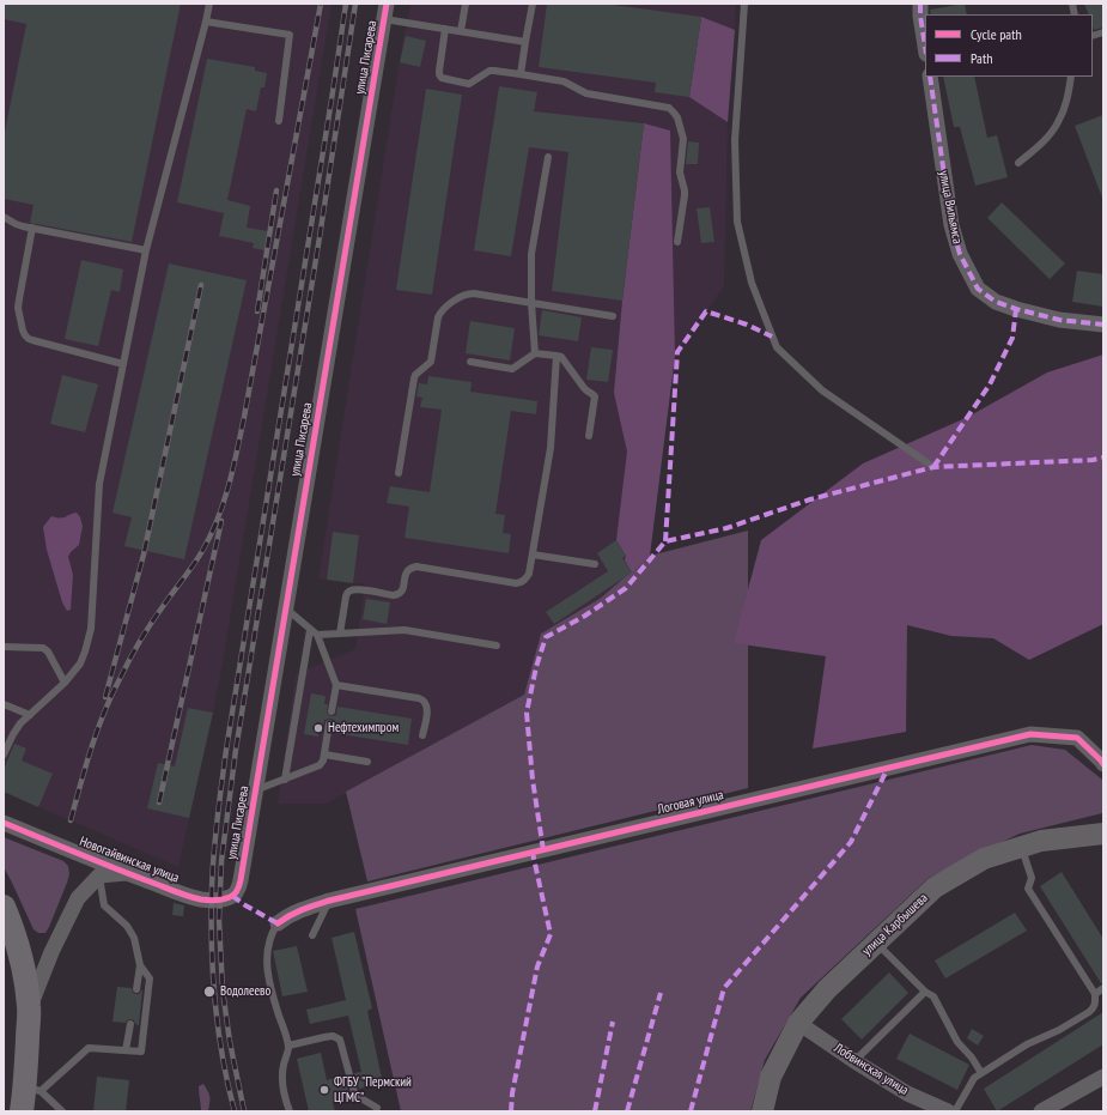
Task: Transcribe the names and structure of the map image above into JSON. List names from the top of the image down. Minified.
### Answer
{"streets":{"street":["улица Писарева","улица Вильямса","Логовая улица","Новогайвинская улица","улица Карбышева","Лобвинская улица"]},"crossings":[["улица Писарева","Новогайвинская улица"],["улица Карбышева","Лобвинская улица"]],"places":["Нефтехимпром","Водолеево","ФГБУ \"Пермский ЦГМС\""],"legend":["Cycle path","Path"]}
